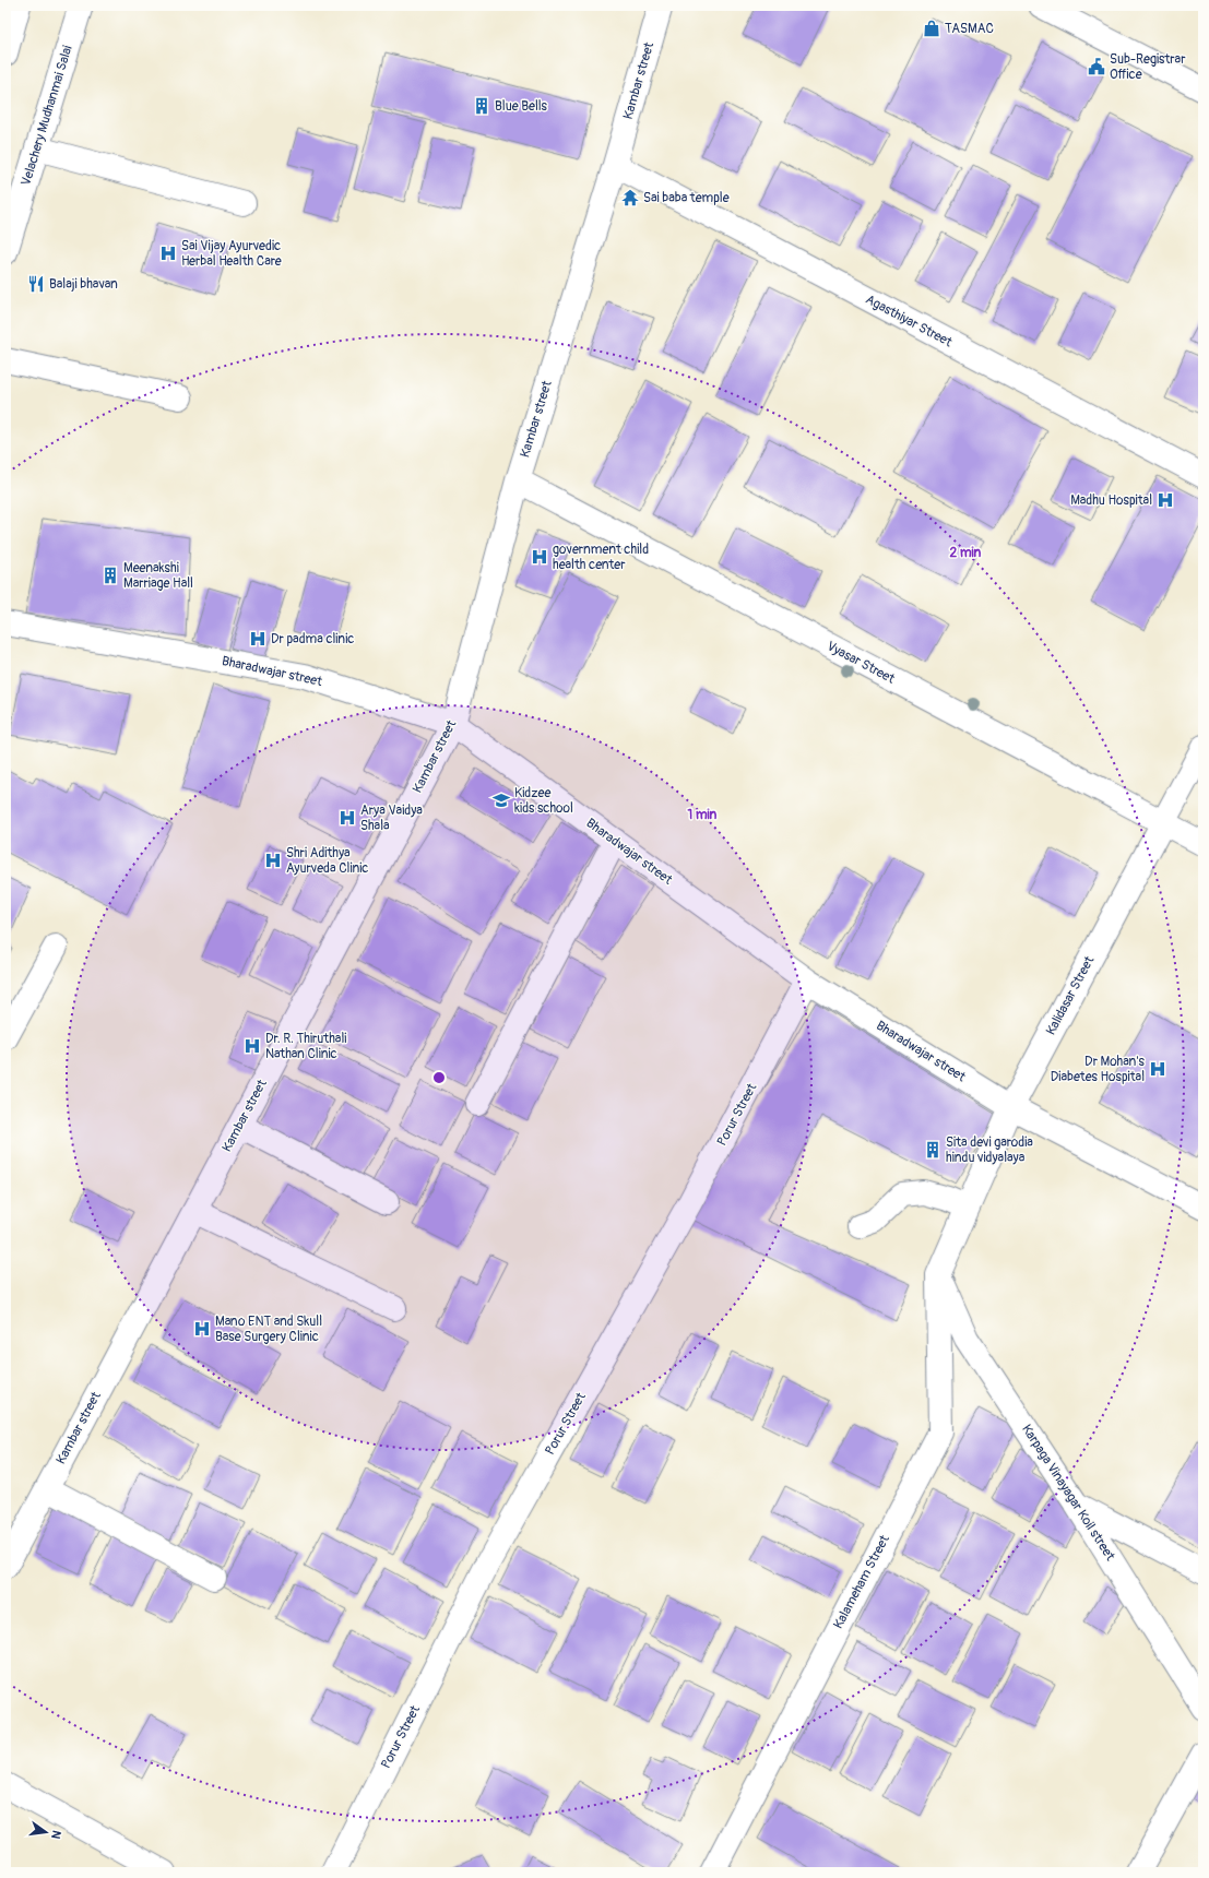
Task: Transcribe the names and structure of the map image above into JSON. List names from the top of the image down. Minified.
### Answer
{"streets":{"street":["Kambar street","Velachery Mudhanmai Salai","Agasthiyar Street","Vyasar Street","Bharadwajar street","Kalidasar Street","Porur Street","Karpaga Vinayagar Koil street","Kalameham Street"]},"crossings":[["Kambar street","Agasthiyar Street"],["Kambar street","Vyasar Street"],["Kambar street","Bharadwajar street"],["Vyasar Street","Kalidasar Street"],["Bharadwajar street","Kalidasar Street"],["Bharadwajar street","Porur Street"],["Kalidasar Street","Karpaga Vinayagar Koil street"],["Kalidasar Street","Kalameham Street"],["Karpaga Vinayagar Koil street","Kalameham Street"]],"places":{"shop":["TASMAC"],"public building":["Sub-Registrar Office"],"building":["Blue Bells","Meenakshi Marriage Hall","Sita devi garodia hindu vidyalaya"],"temple":["Sai baba temple"],"hospital":["Sai Vijay Ayurvedic Herbal Health Care","Madhu Hospital","government child health center","Dr padma clinic","Arya Vaidya Shala","Shri Adithya Ayurveda Clinic","Dr. R. Thiruthali Nathan Clinic","Dr Mohan's Diabetes Hospital","Mano ENT and Skull Base Surgery Clinic"],"restaurant":["Balaji bhavan"],"school or university":["Kidzee kids school"]},"north":"right","rings":["2 min","1 min"]}
